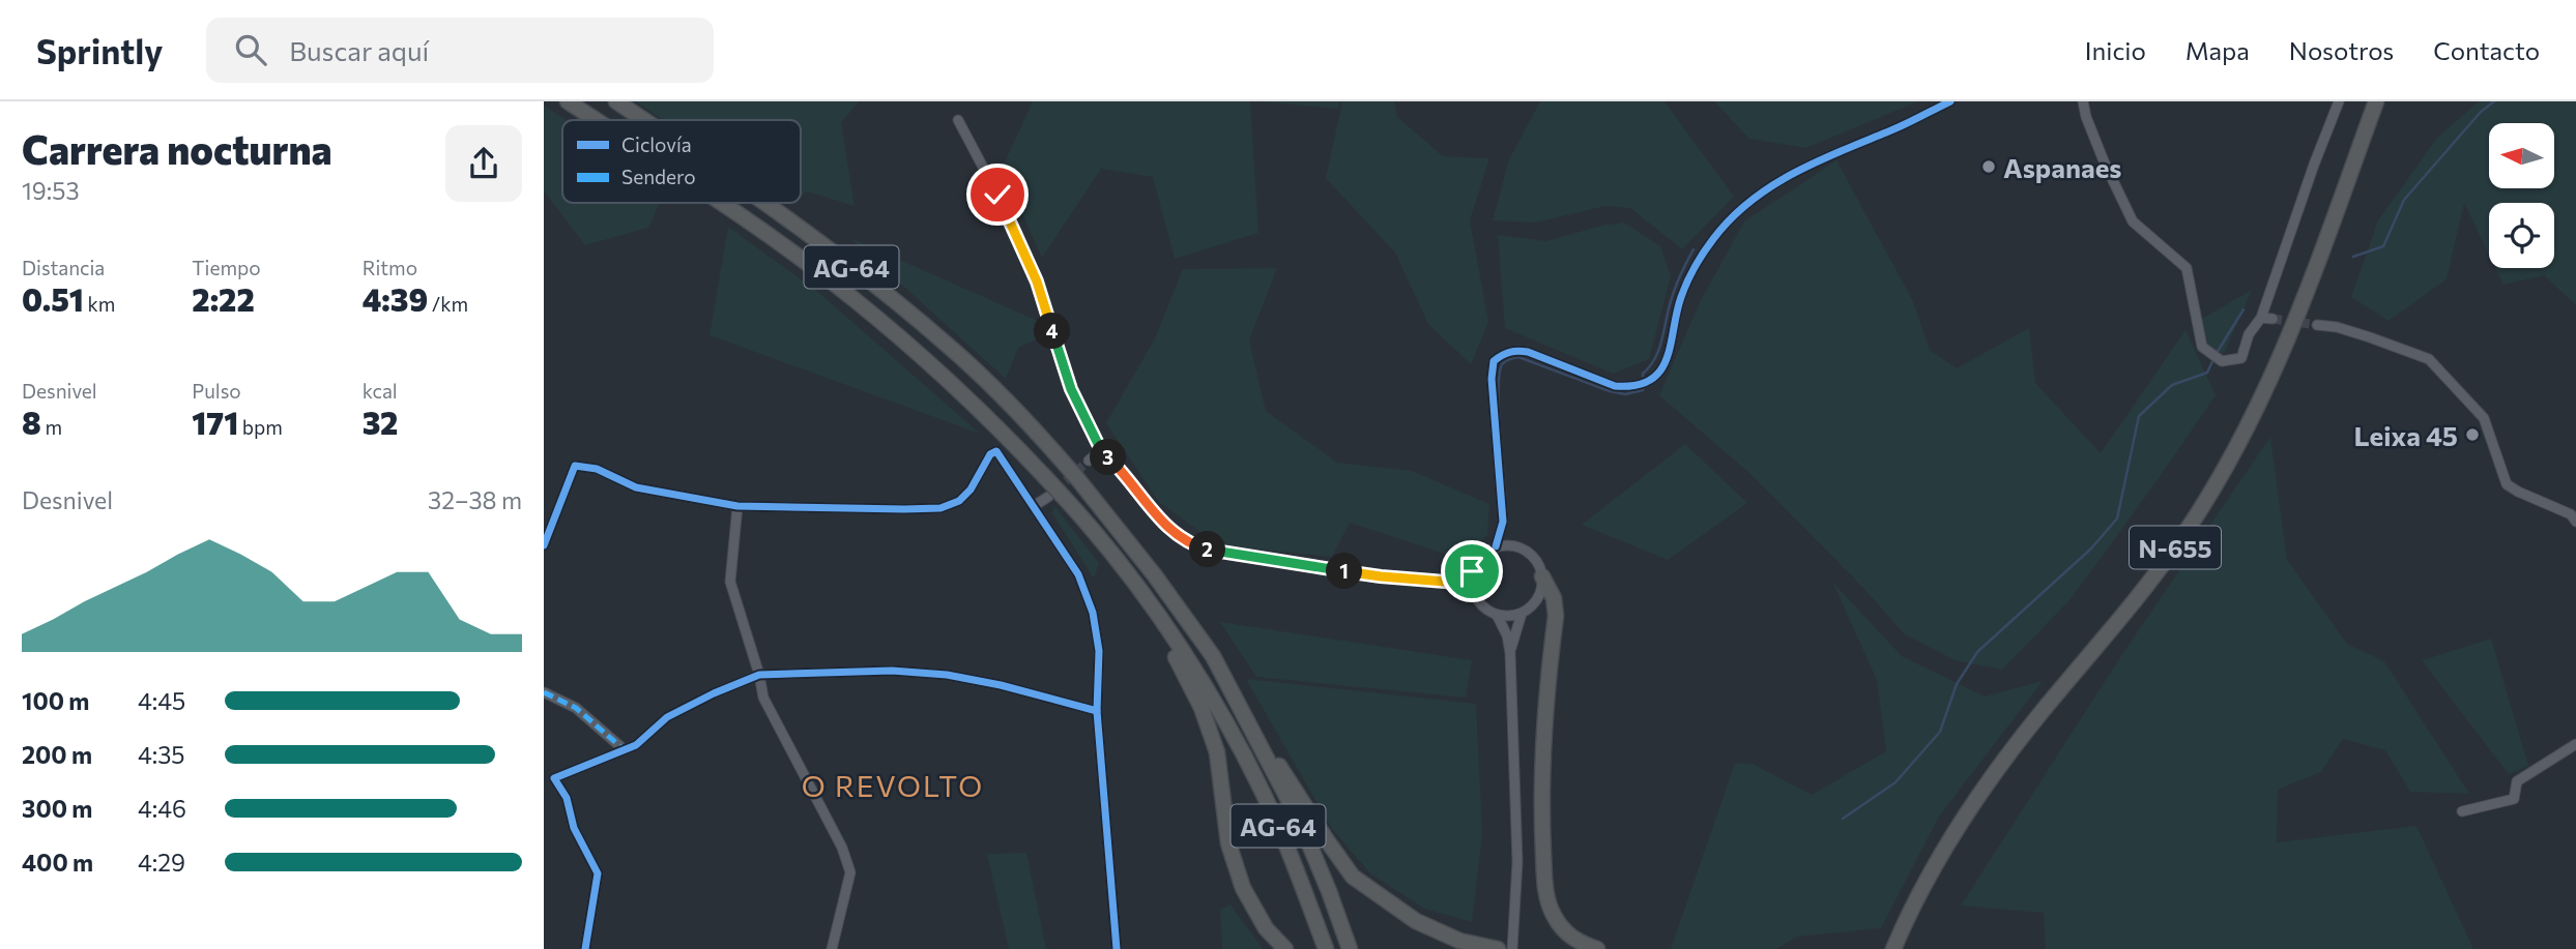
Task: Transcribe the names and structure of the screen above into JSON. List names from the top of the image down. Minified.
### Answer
{"streets":{"highway":["AG-64","N-655"]},"districts":["O REVOLTO"],"places":["Aspanaes","Leixa 45"],"legend":["Ciclovía","Sendero"],"north":"left","page":{"header":"Sprintly","search":"Buscar aquí","nav":["Inicio","Mapa","Nosotros","Contacto"],"heading":["Carrera nocturna","19:53"],"stats":[["Distancia","0.51 km"],["Tiempo","2:22"],["Ritmo","4:39 /km"],["Desnivel","8 m"],["Pulso","171 bpm"],["kcal","32"]],"pins":["4","3","2","1"],"chart":["Desnivel","32–38 m"],"list":[{"name":"100 m","note":"4:45"},{"name":"200 m","note":"4:35"},{"name":"300 m","note":"4:46"},{"name":"400 m","note":"4:29"}]}}
